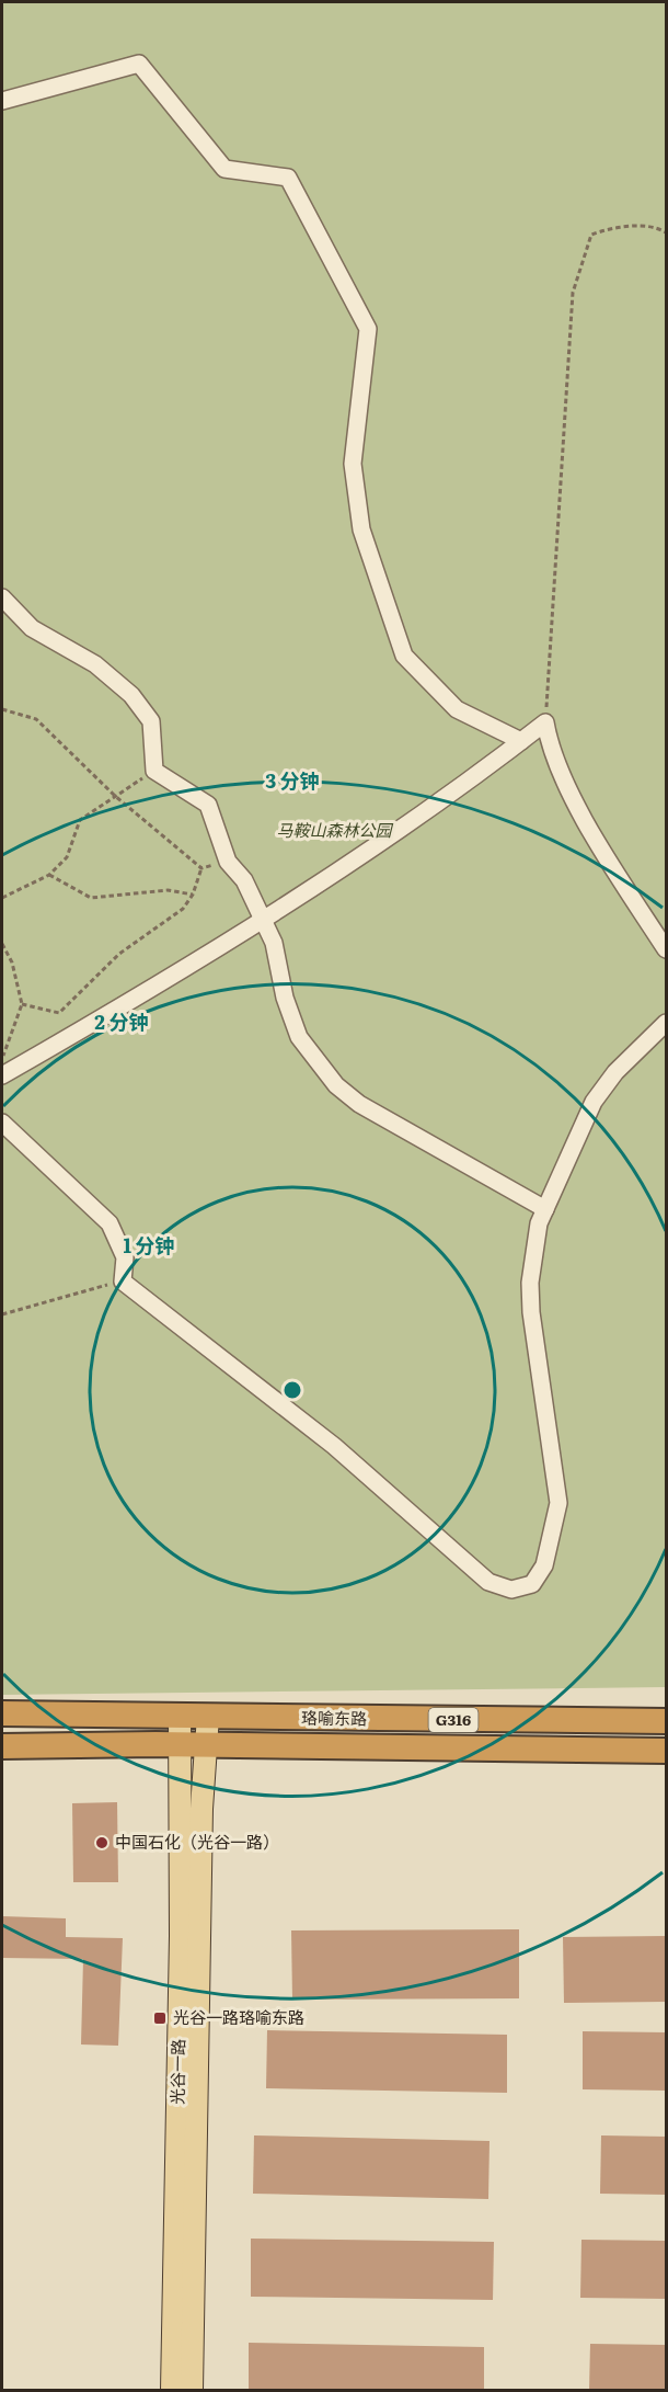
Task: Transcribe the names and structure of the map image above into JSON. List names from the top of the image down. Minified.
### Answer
{"streets":{"highway":["珞喻东路","G316"],"main road":["光谷一路"]},"crossings":[["珞喻东路","光谷一路"]],"parks":["马鞍山森林公园"],"places":{"other":["中国石化（光谷一路）"],"transit":["光谷一路珞喻东路"]},"rings":["3 分钟","2 分钟","1 分钟"]}
